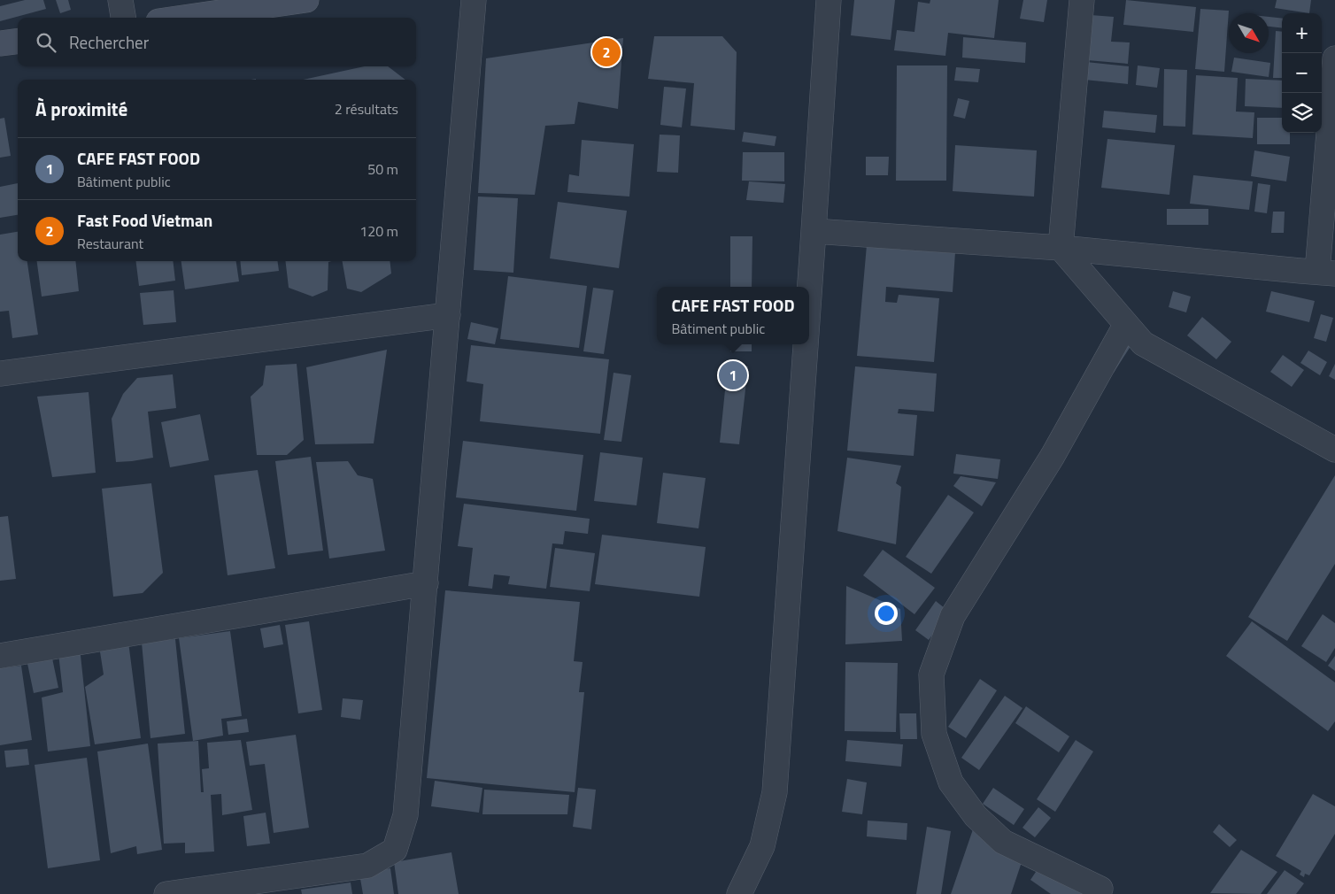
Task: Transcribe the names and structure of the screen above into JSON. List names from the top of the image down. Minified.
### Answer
{"north":"bottom right","page":{"map_buttons":["+","−"],"search":"Rechercher","pins":["2","1"],"heading":["À proximité","2 résultats"],"list":[{"mark":"1","name":"CAFE FAST FOOD","note":"Bâtiment public","value":"50 m"},{"mark":"2","name":"Fast Food Vietman","note":"Restaurant","value":"120 m"}],"popup":["CAFE FAST FOOD","Bâtiment public"]}}
